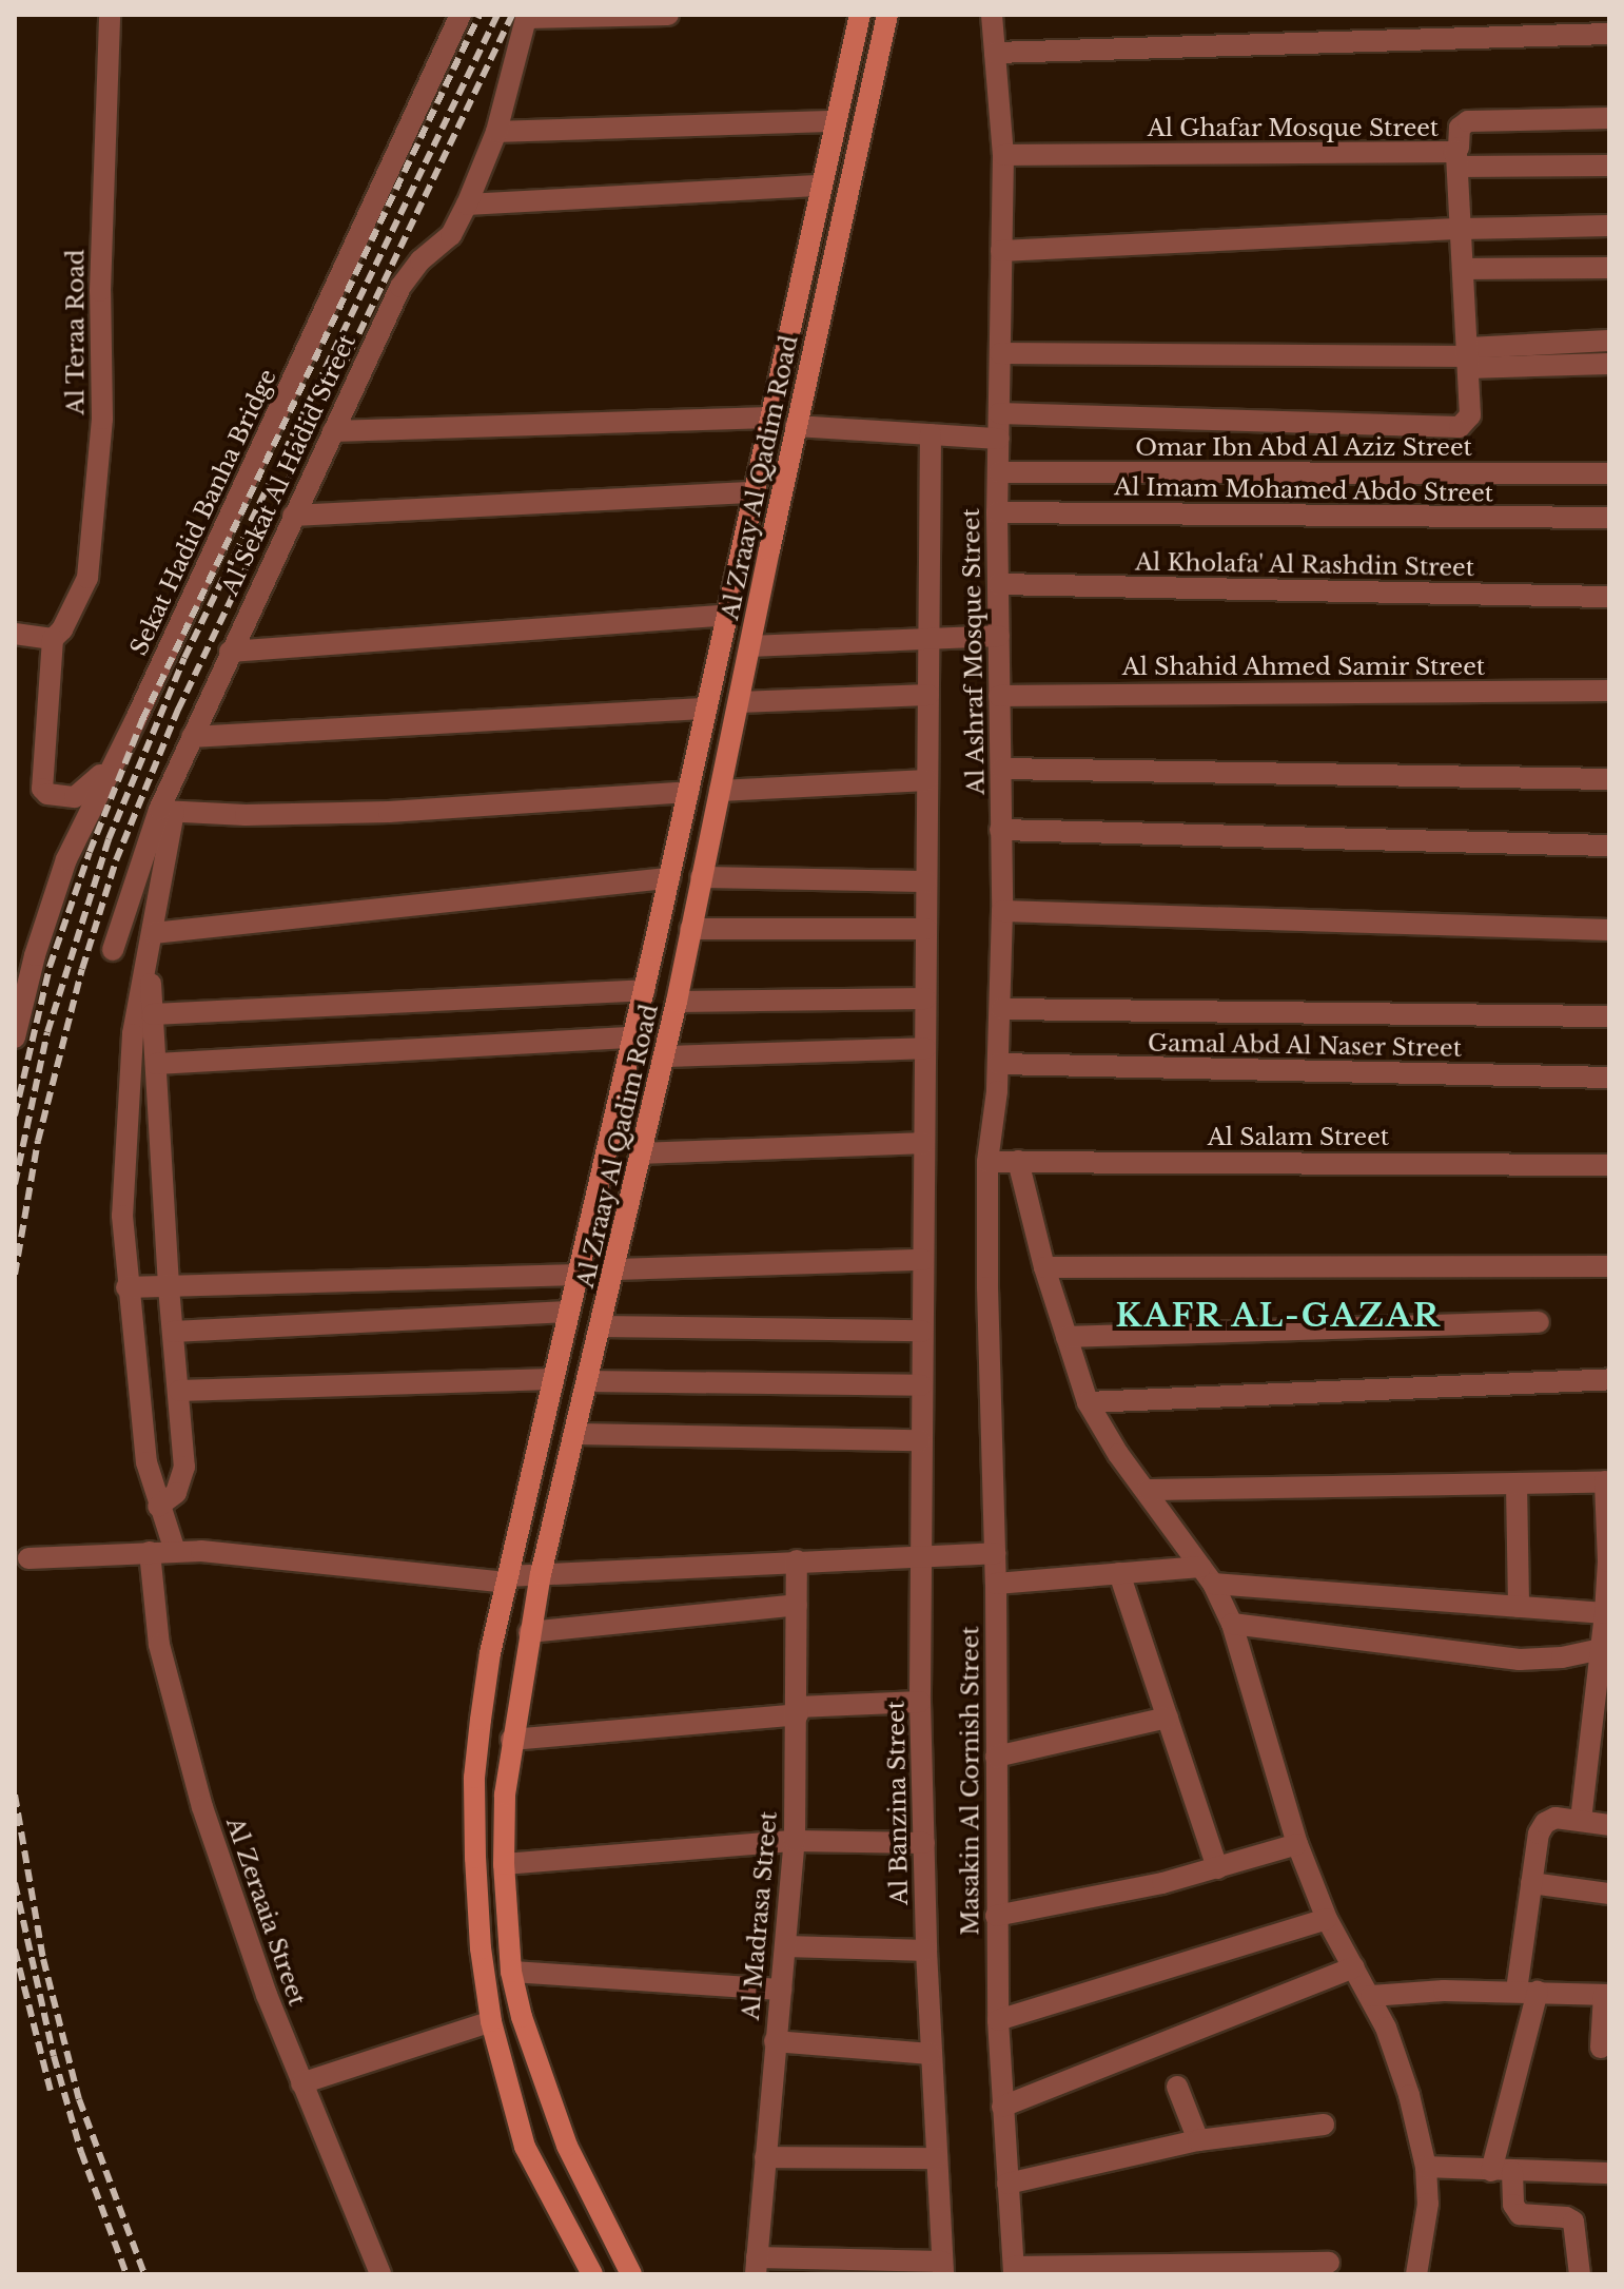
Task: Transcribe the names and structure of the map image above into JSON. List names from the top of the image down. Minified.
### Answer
{"streets":{"main road":["Al Zraay Al Qadim Road"],"street":["Al Ghafar Mosque Street","Al Teraa Road","Omar Ibn Abd Al Aziz Street","Al Sekat Al Hadid Street","Al Imam Mohamed Abdo Street","Sekat Hadid Banha Bridge","Al Kholafa' Al Rashdin Street","Al Ashraf Mosque Street","Al Shahid Ahmed Samir Street","Gamal Abd Al Naser Street","Al Salam Street","Masakin Al Cornish Street","Al Banzina Street","Al Zeraaia Street","Al Madrasa Street"]},"crossings":[["Al Ghafar Mosque Street","Al Ashraf Mosque Street"],["Omar Ibn Abd Al Aziz Street","Al Ashraf Mosque Street"],["Al Imam Mohamed Abdo Street","Al Ashraf Mosque Street"],["Al Kholafa' Al Rashdin Street","Al Ashraf Mosque Street"],["Al Ashraf Mosque Street","Al Shahid Ahmed Samir Street"],["Al Ashraf Mosque Street","Gamal Abd Al Naser Street"],["Al Ashraf Mosque Street","Al Salam Street"],["Al Ashraf Mosque Street","Masakin Al Cornish Street"],["Al Ashraf Mosque Street","Al Banzina Street"]],"districts":["KAFR AL-GAZAR"]}
